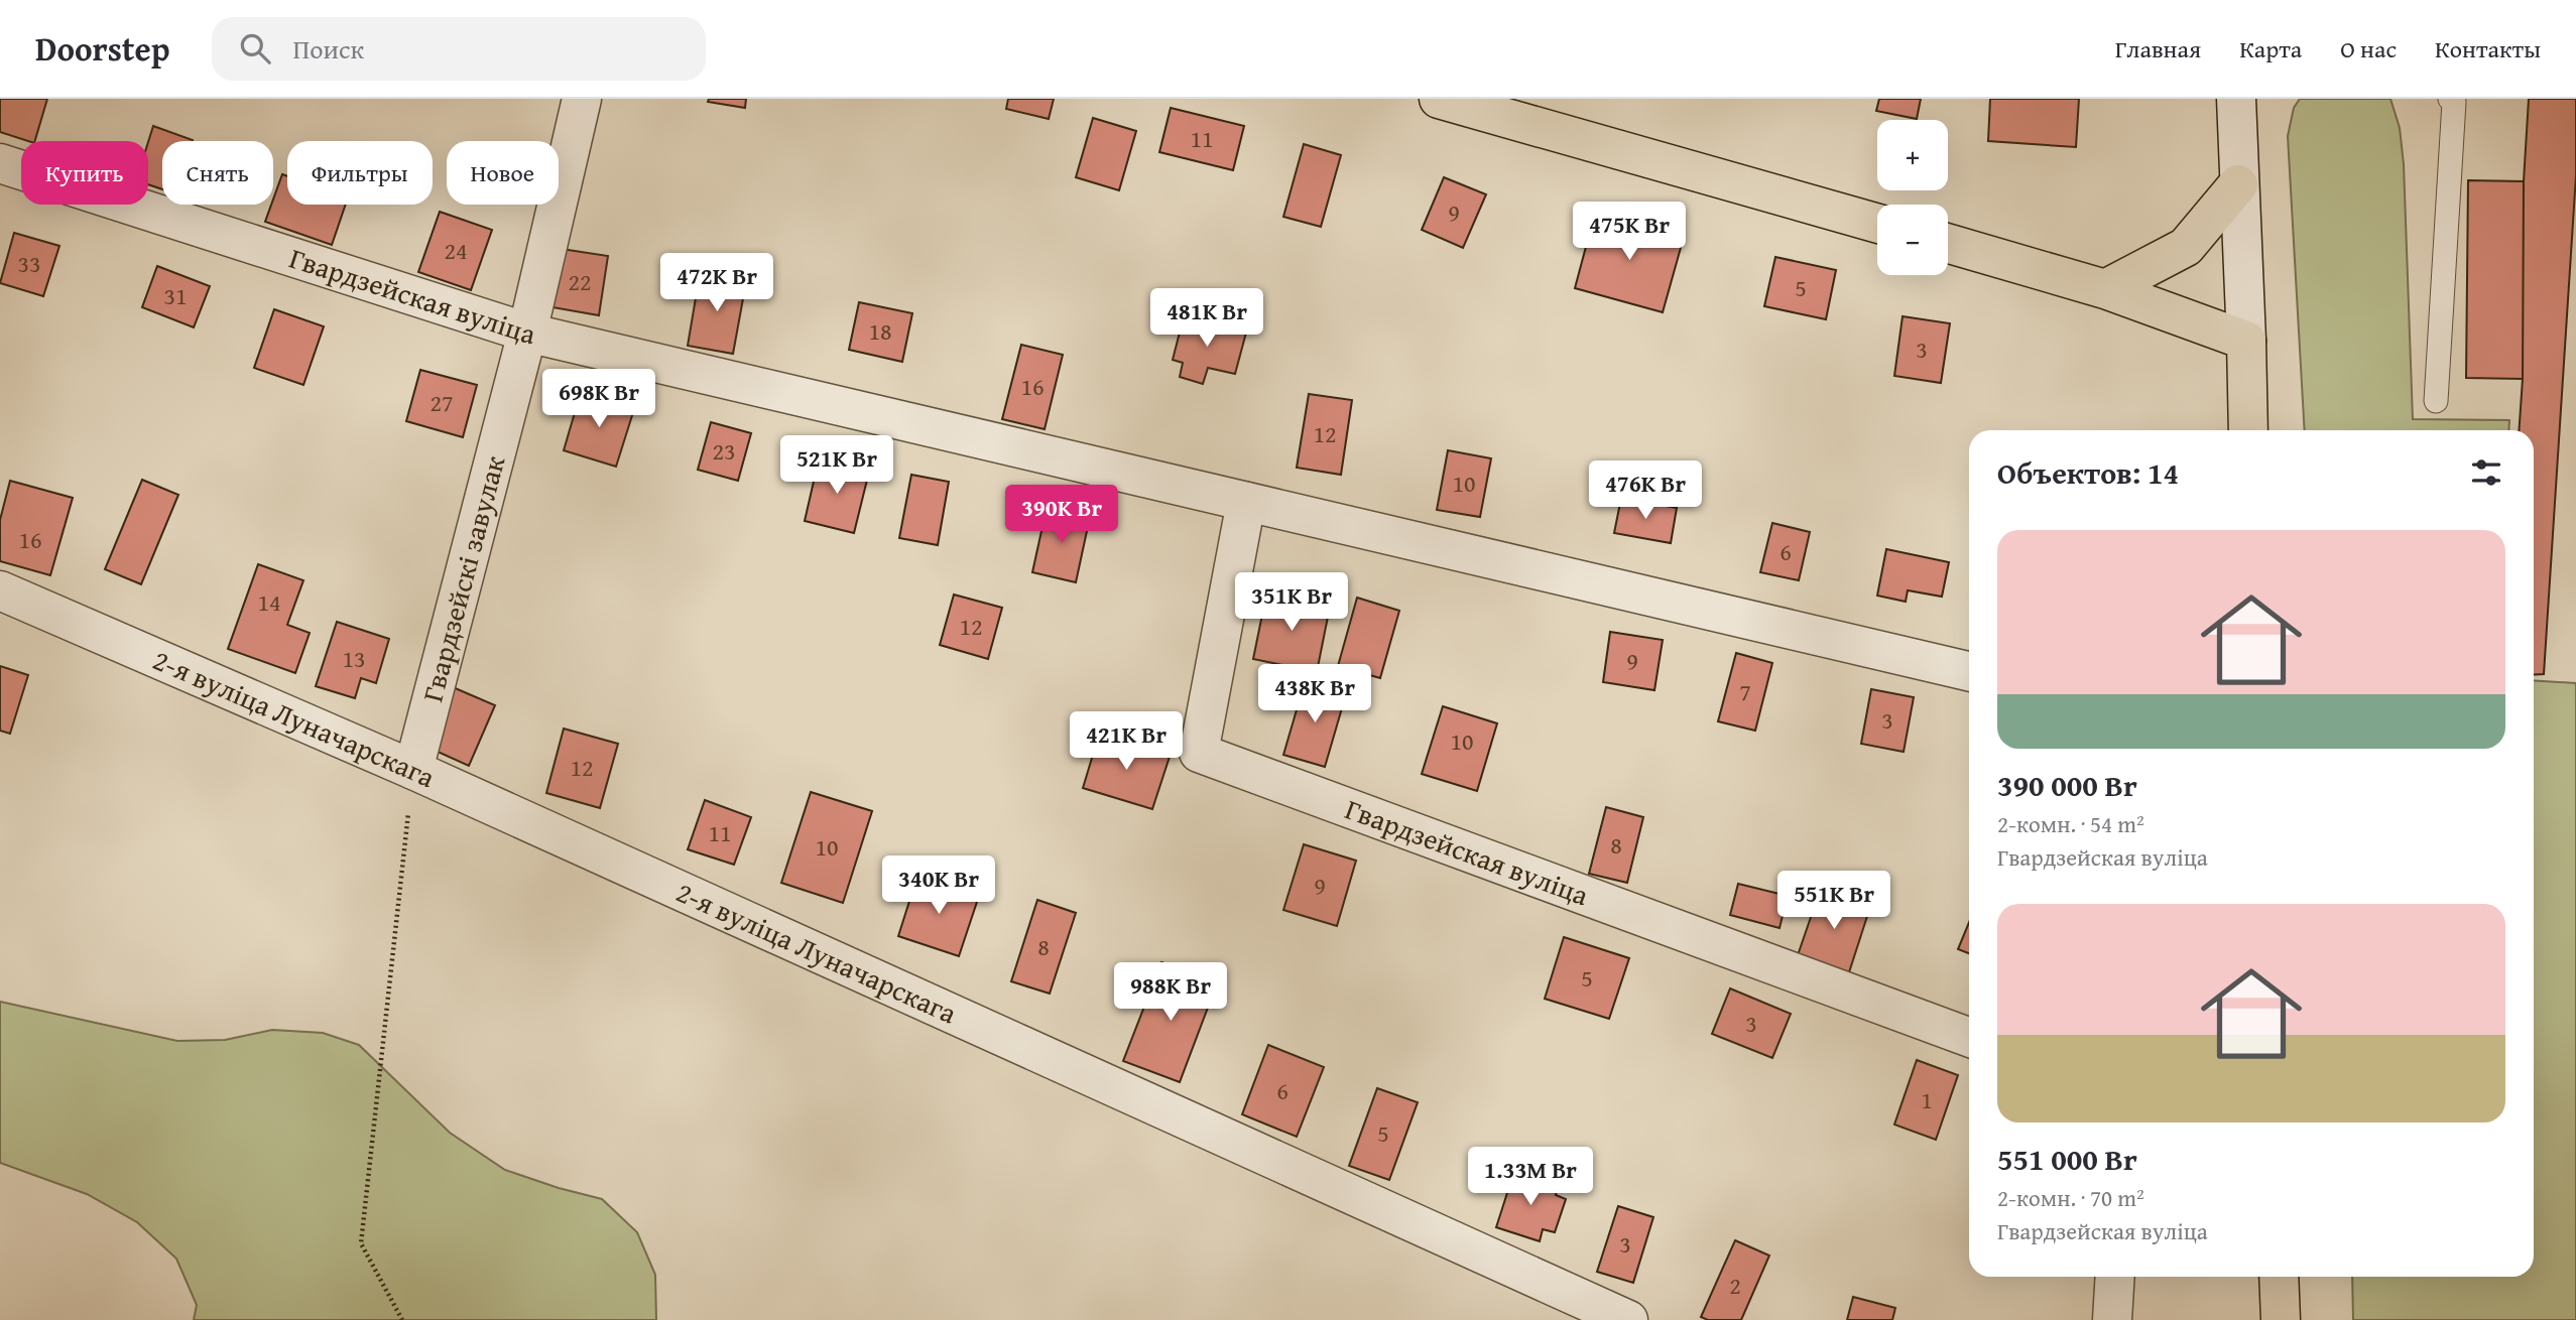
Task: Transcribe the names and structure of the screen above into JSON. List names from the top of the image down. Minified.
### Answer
{"streets":{"street":["Гвардзейская вуліца","Гвардзейскі завулак","2-я вуліца Луначарскага"]},"crossings":[["Гвардзейская вуліца","Гвардзейскі завулак"],["Гвардзейскі завулак","2-я вуліца Луначарскага"]],"house_numbers":["11","9","24","33","22","5","31","18","3","16","27","12","23","10","16","6","14","12","13","9","7","3","10","12","11","8","10","9","8","5","3","6","1","5","3","2"],"page":{"header":"Doorstep","search":"Поиск","nav":["Главная","Карта","О нас","Контакты"],"map_buttons":["+","−"],"chip":["Купить","Снять","Фильтры","Новое"],"price":["475K Br","472K Br","481K Br","698K Br","521K Br","476K Br","390K Br","351K Br","438K Br","421K Br","340K Br","551K Br","988K Br","1.33M Br"],"heading":"Объектов: 14","list":[{"name":"390 000 Br","note":"2-комн. · 54 m² · Гвардзейская вуліца"},{"name":"551 000 Br","note":"2-комн. · 70 m² · Гвардзейская вуліца"}]}}
